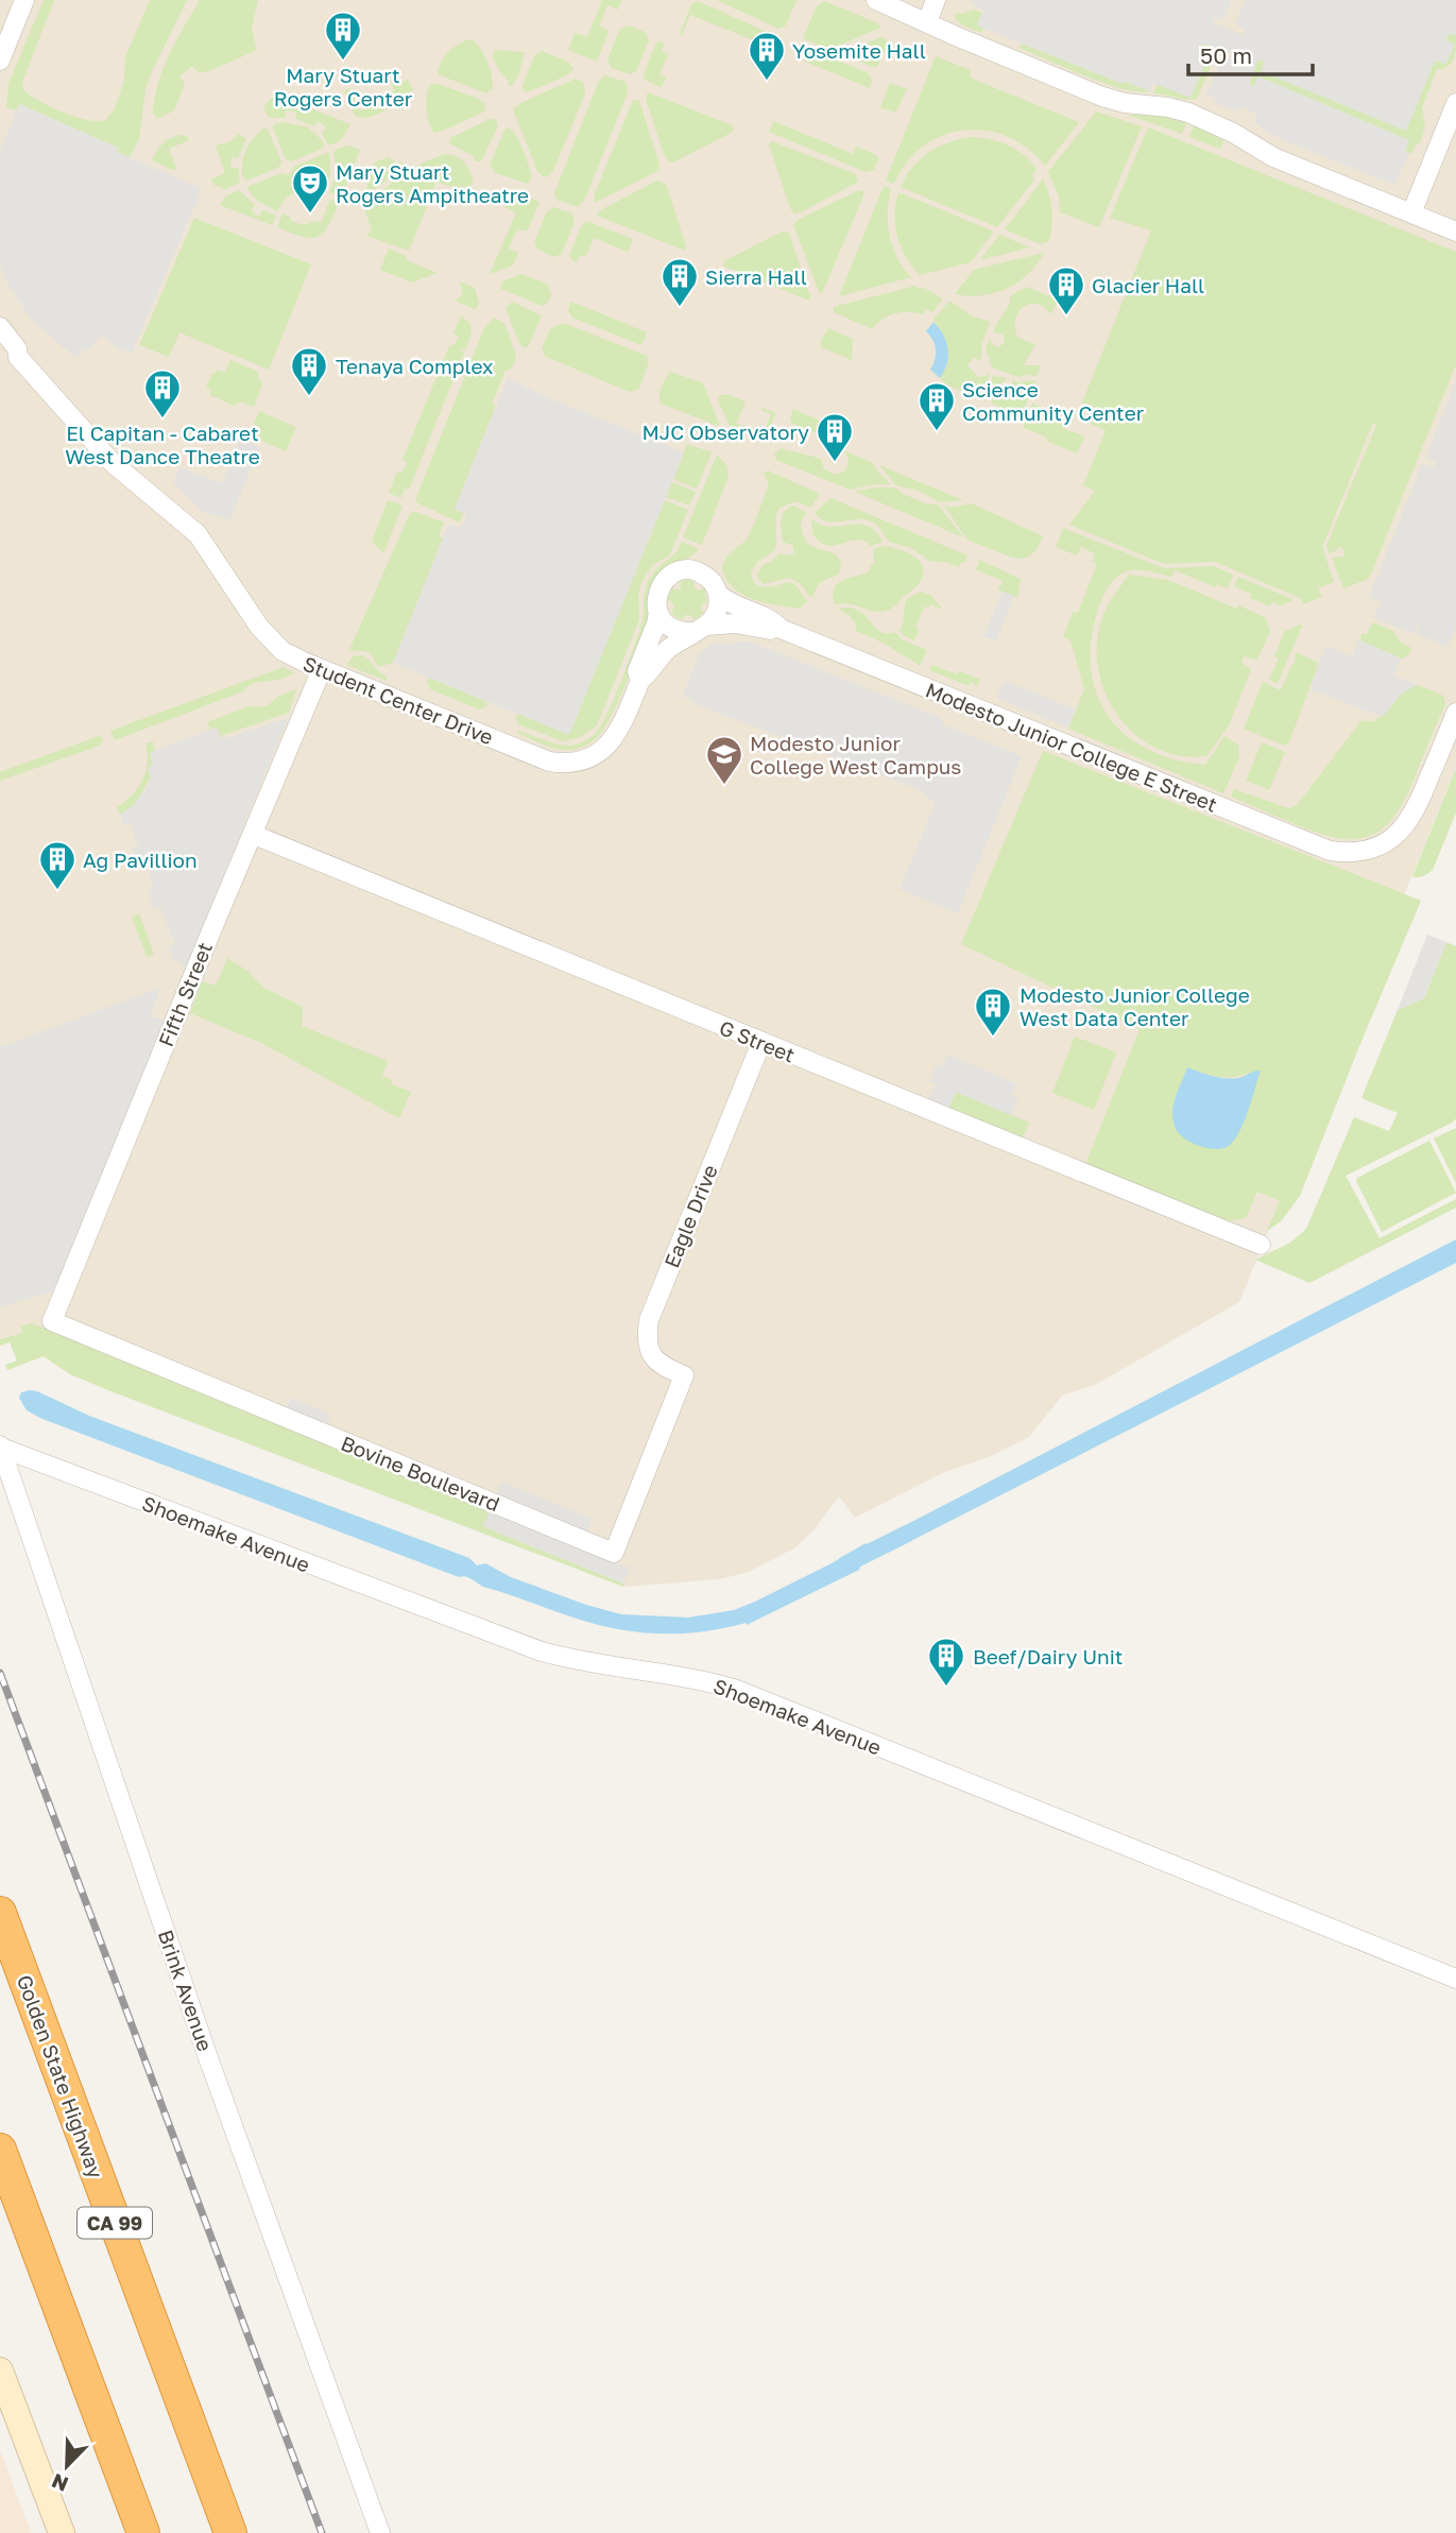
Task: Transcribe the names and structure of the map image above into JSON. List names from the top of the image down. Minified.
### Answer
{"streets":{"highway":["Golden State Highway","CA 99"],"street":["Student Center Drive","Modesto Junior College E Street","Fifth Street","G Street","Eagle Drive","Bovine Boulevard","Shoemake Avenue","Brink Avenue"]},"crossings":[["Student Center Drive","Modesto Junior College E Street"],["Student Center Drive","Fifth Street"],["Fifth Street","G Street"],["Fifth Street","Bovine Boulevard"],["G Street","Eagle Drive"],["Eagle Drive","Bovine Boulevard"],["Shoemake Avenue","Brink Avenue"]],"places":{"building":["Mary Stuart Rogers Center","Yosemite Hall","Sierra Hall","Glacier Hall","Tenaya Complex","El Capitan - Cabaret West Dance Theatre","Science Community Center","MJC Observatory","Ag Pavillion","Modesto Junior College West Data Center","Beef/Dairy Unit"],"theatre":["Mary Stuart Rogers Ampitheatre"],"school or university":["Modesto Junior College West Campus"]},"scale_bar":"50 m","north":"bottom left"}
